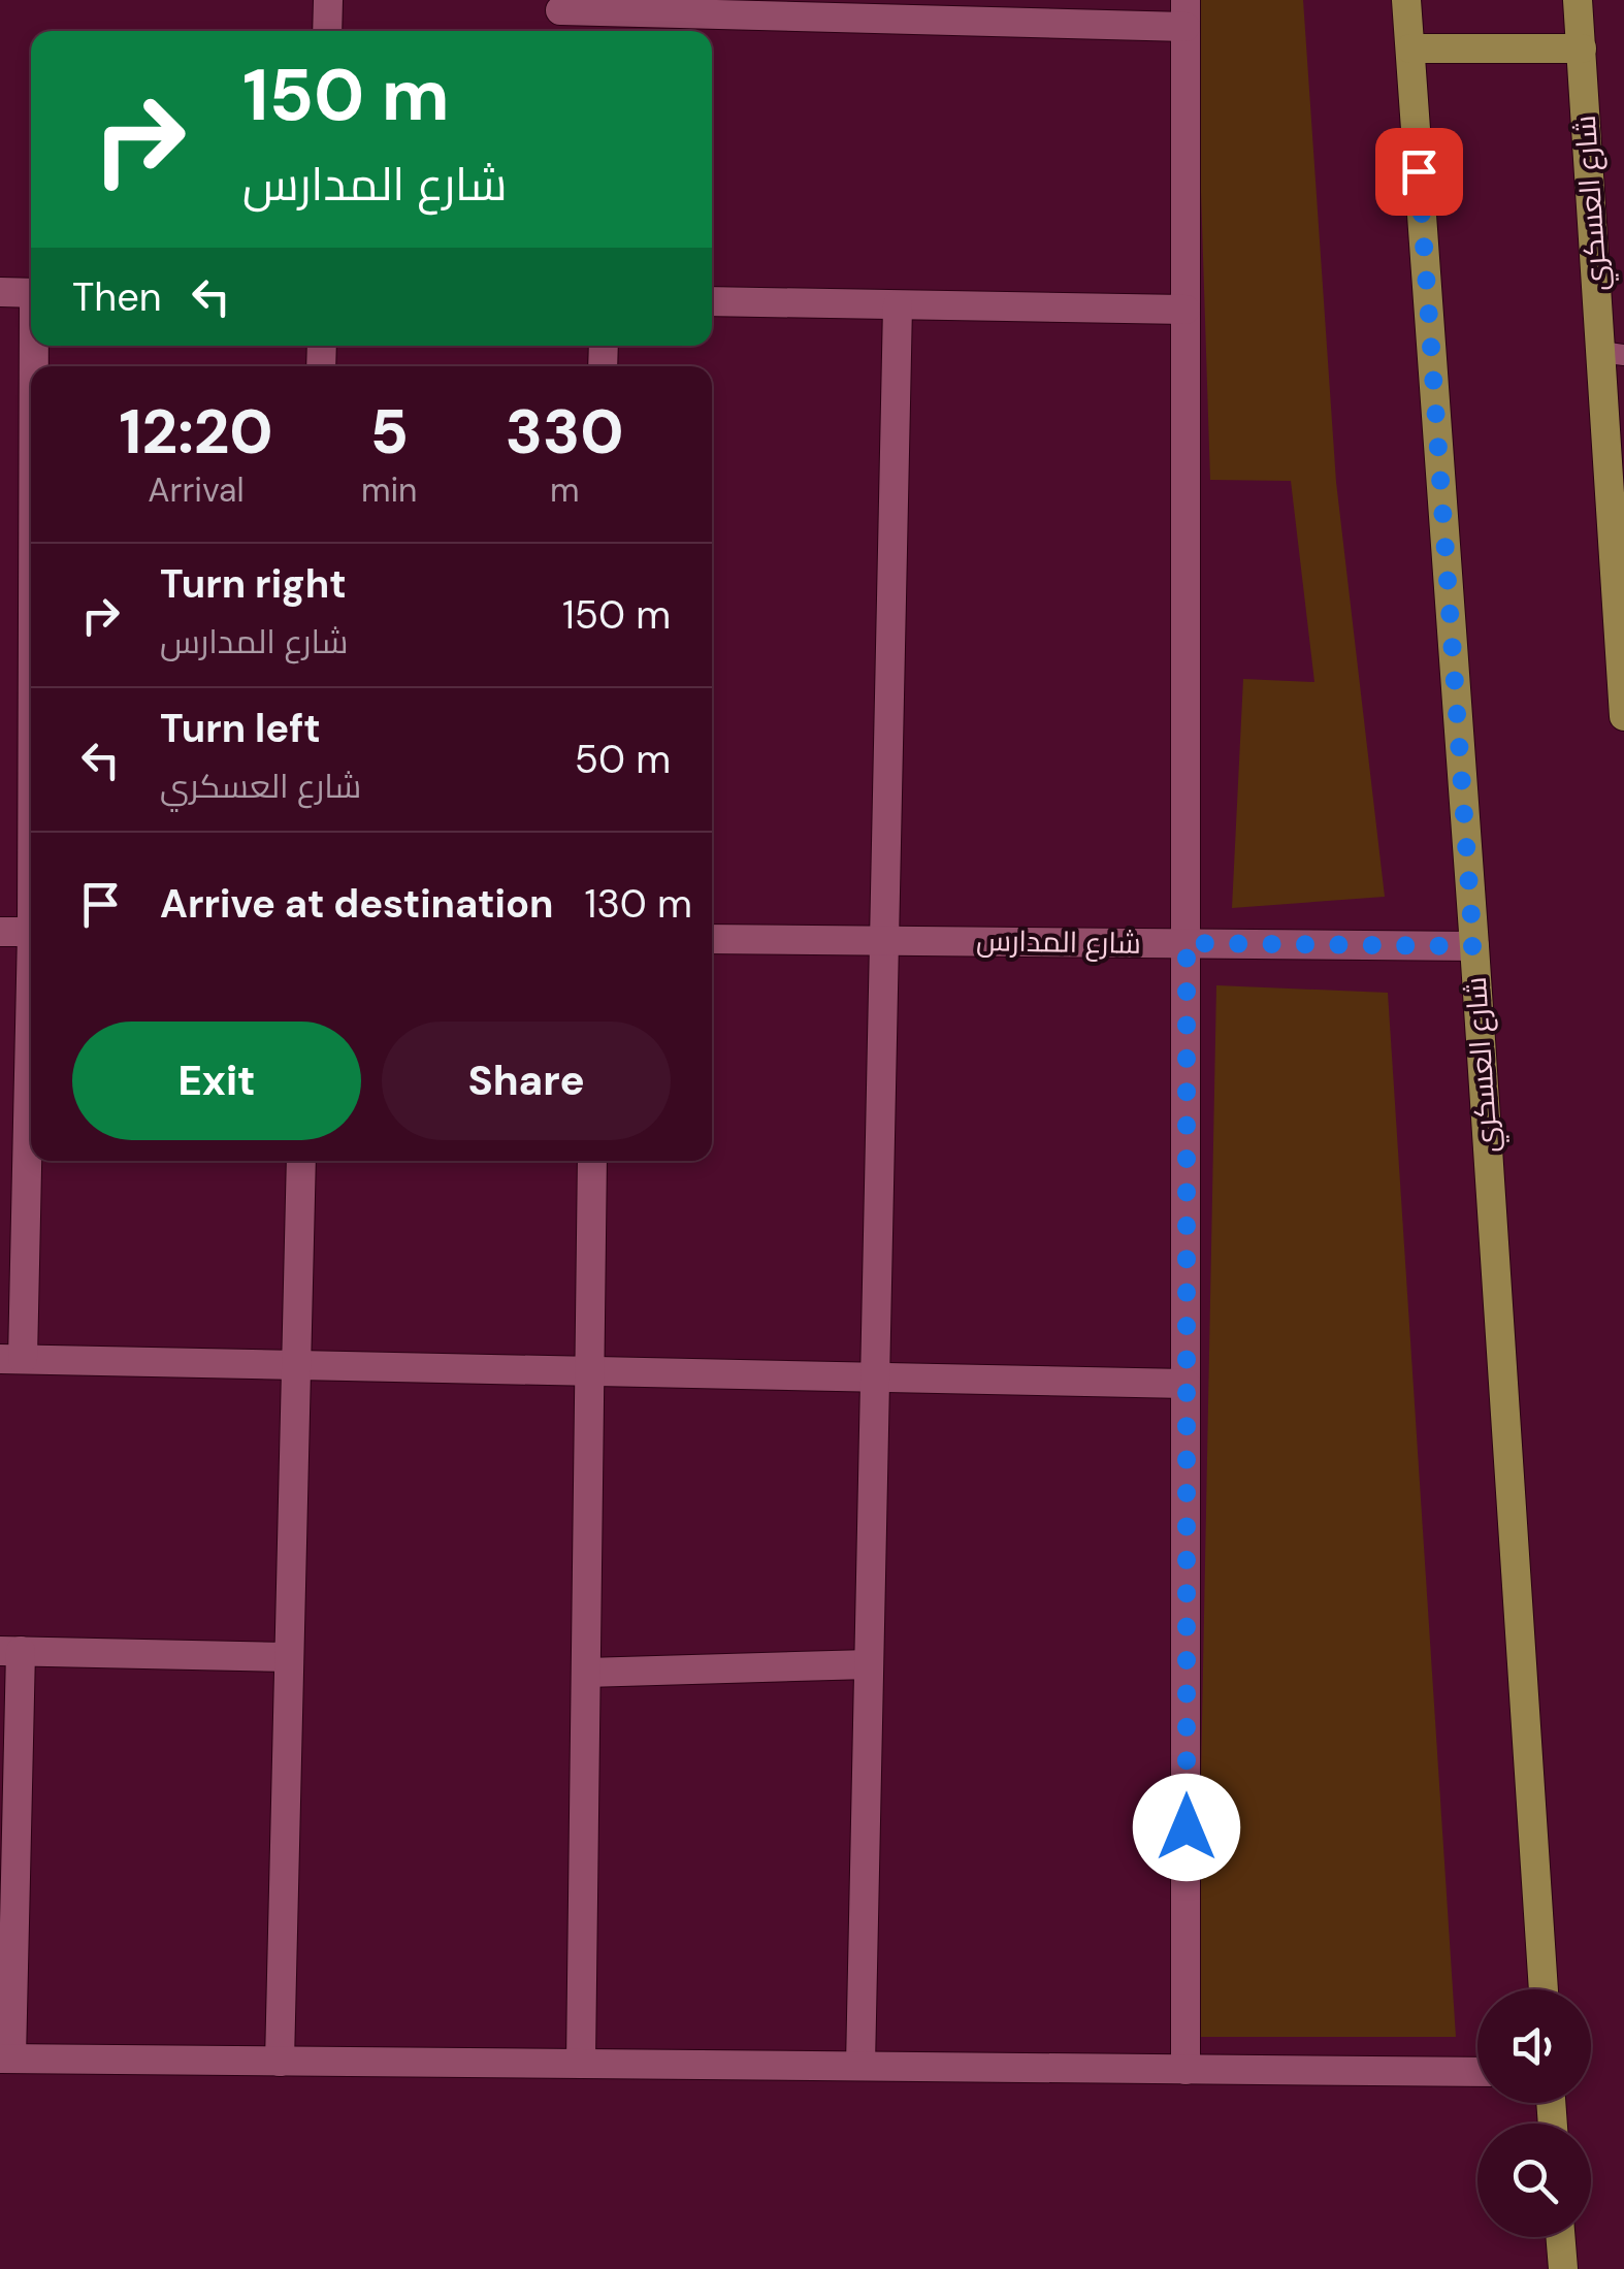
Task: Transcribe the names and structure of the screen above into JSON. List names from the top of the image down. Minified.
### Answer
{"streets":{"main road":["شارع العسكري"],"street":["شارع المدارس"]},"crossings":[["شارع العسكري","شارع المدارس"]],"page":{"turn":["150 m","شارع المدارس"],"then":"Then","eta":["12:20","Arrival","5","min","330","m"],"list":[{"name":"Turn right","note":"شارع المدارس","value":"150 m"},{"name":"Turn left","note":"شارع العسكري","value":"50 m"},{"name":"Arrive at destination","value":"130 m"}],"buttons":["Exit","Share"]}}
